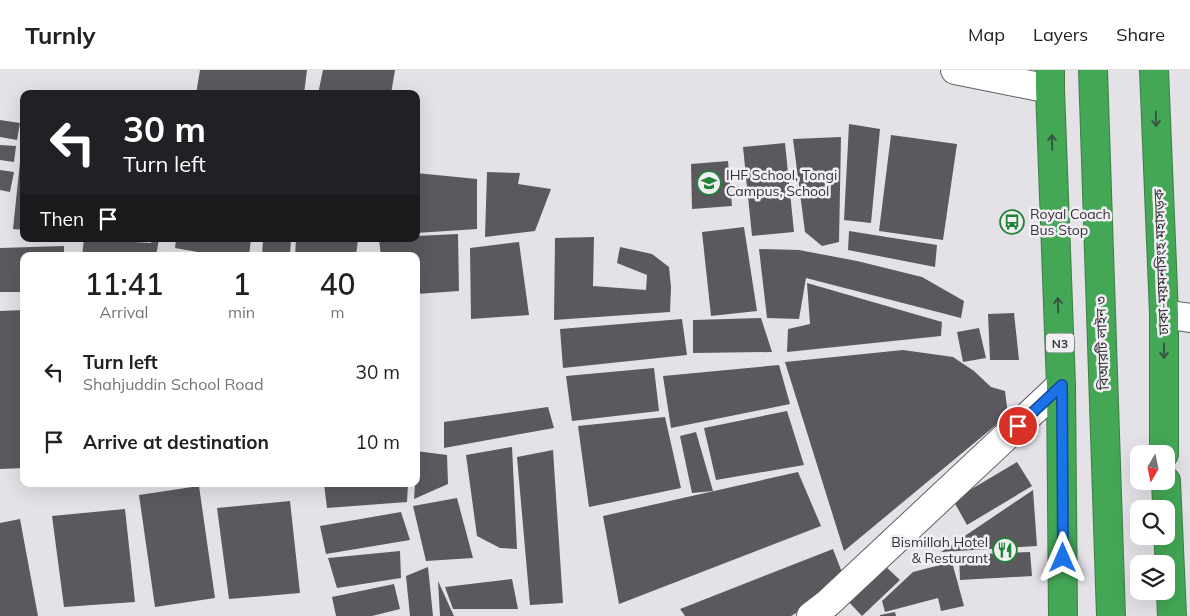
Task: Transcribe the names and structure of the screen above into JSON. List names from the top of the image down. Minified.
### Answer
{"streets":{"highway":["ঢাকা-ময়মনসিংহ মহাসড়ক","N3","বিআরটি লাইন ৩"]},"places":{"school or university":["IHF School, Tongi Campus, School"],"bus stop":["Royal Coach Bus Stop"],"restaurant":["Bismillah Hotel & Resturant"]},"north":"bottom","page":{"header":"Turnly","nav":["Map","Layers","Share"],"turn":["30 m","Turn left"],"then":"Then","eta":["11:41","Arrival","1","min","40","m"],"list":[{"name":"Turn left","note":"Shahjuddin School Road","value":"30 m"},{"name":"Arrive at destination","value":"10 m"}]}}
